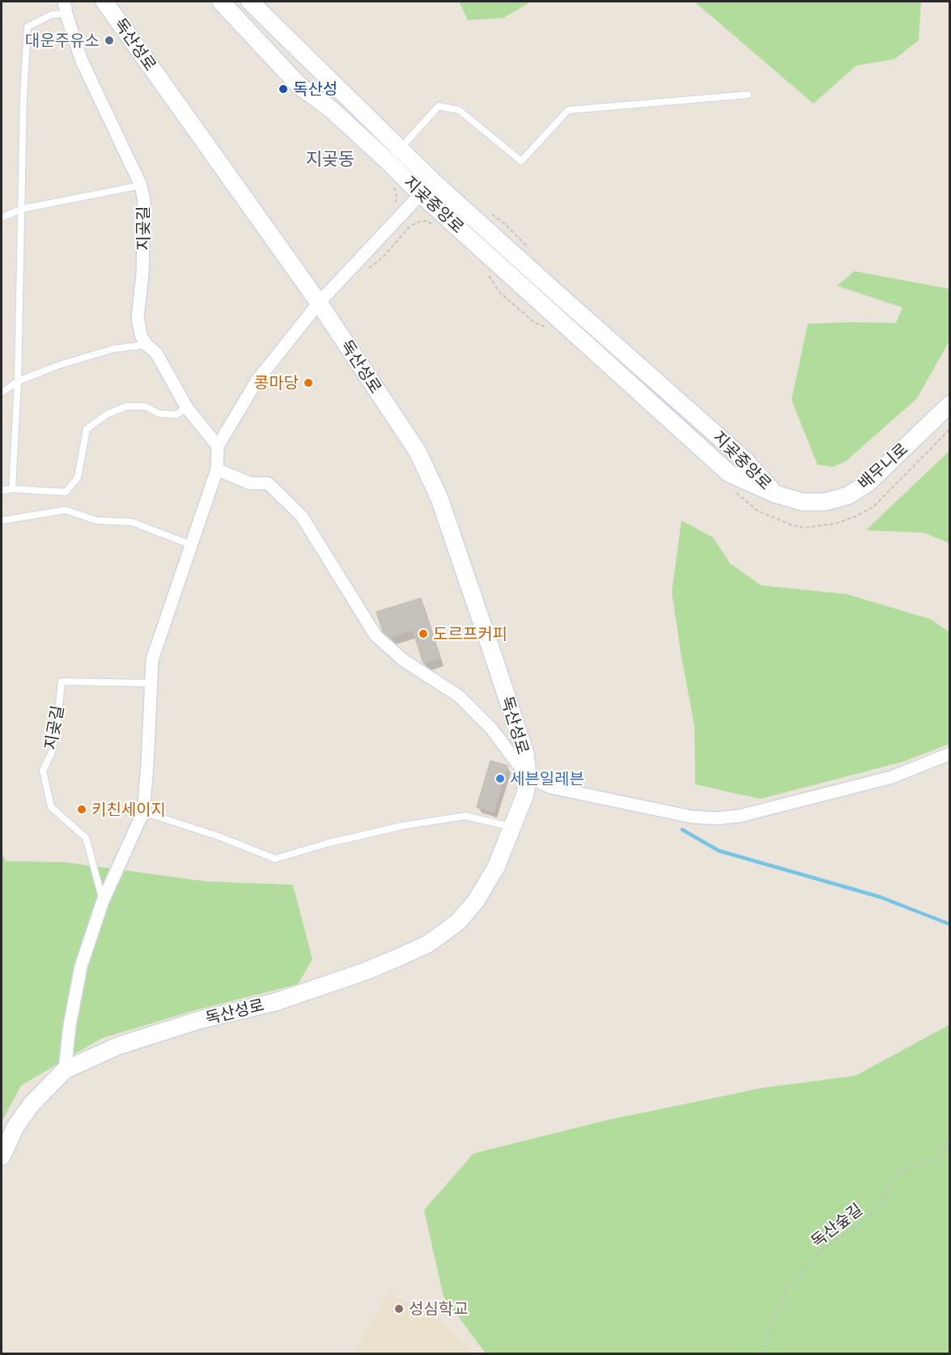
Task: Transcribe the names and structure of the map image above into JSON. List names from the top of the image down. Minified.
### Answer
{"streets":{"street":["독산성로","지곶중앙로","지곶길","배무니로"],"path":["독산숲길"]},"crossings":[["지곶중앙로","배무니로"]],"districts":["지곶동"],"places":["대운주유소","독산성","콩마당","도르프커피","세븐일레븐","키친세이지","성심학교"]}
